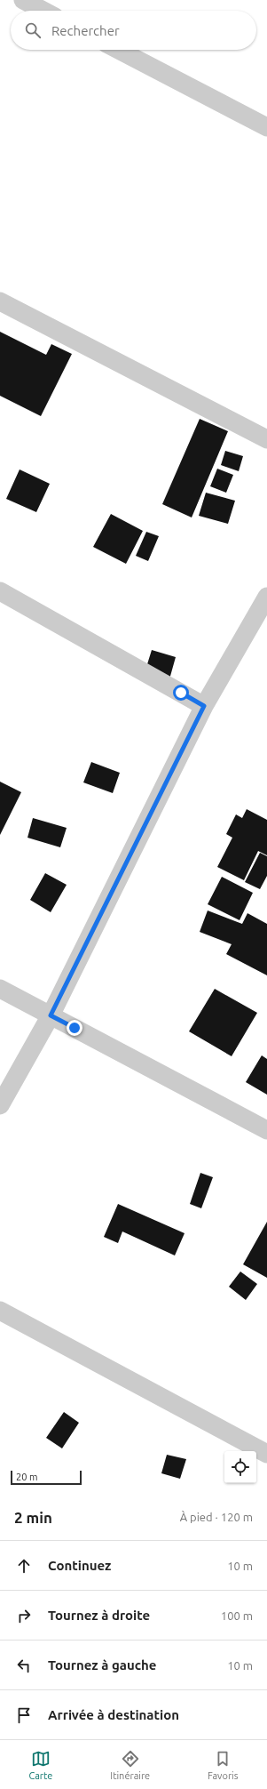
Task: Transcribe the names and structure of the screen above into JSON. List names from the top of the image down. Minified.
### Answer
{"scale_bar":"20 m","page":{"search":"Rechercher","scale":"20 m","heading":["2 min","À pied · 120 m"],"list":[["Continuez","10 m"],["Tournez à droite","100 m"],["Tournez à gauche","10 m"],"Arrivée à destination"],"nav":["Carte","Itinéraire","Favoris"]}}
